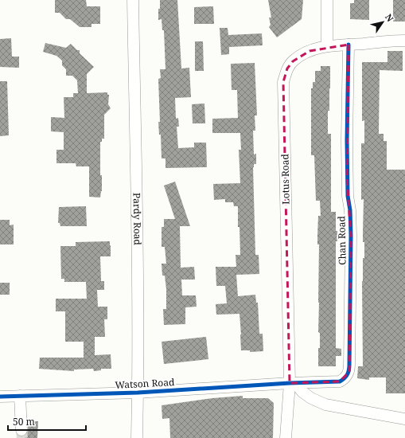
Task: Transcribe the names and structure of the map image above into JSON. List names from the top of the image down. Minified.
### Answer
{"streets":{"street":["Lotus Road","Pardy Road","Chan Road","Watson Road"]},"crossings":[["Lotus Road","Chan Road"],["Lotus Road","Watson Road"],["Pardy Road","Watson Road"],["Chan Road","Watson Road"]],"scale_bar":"50 m","north":"top right"}
